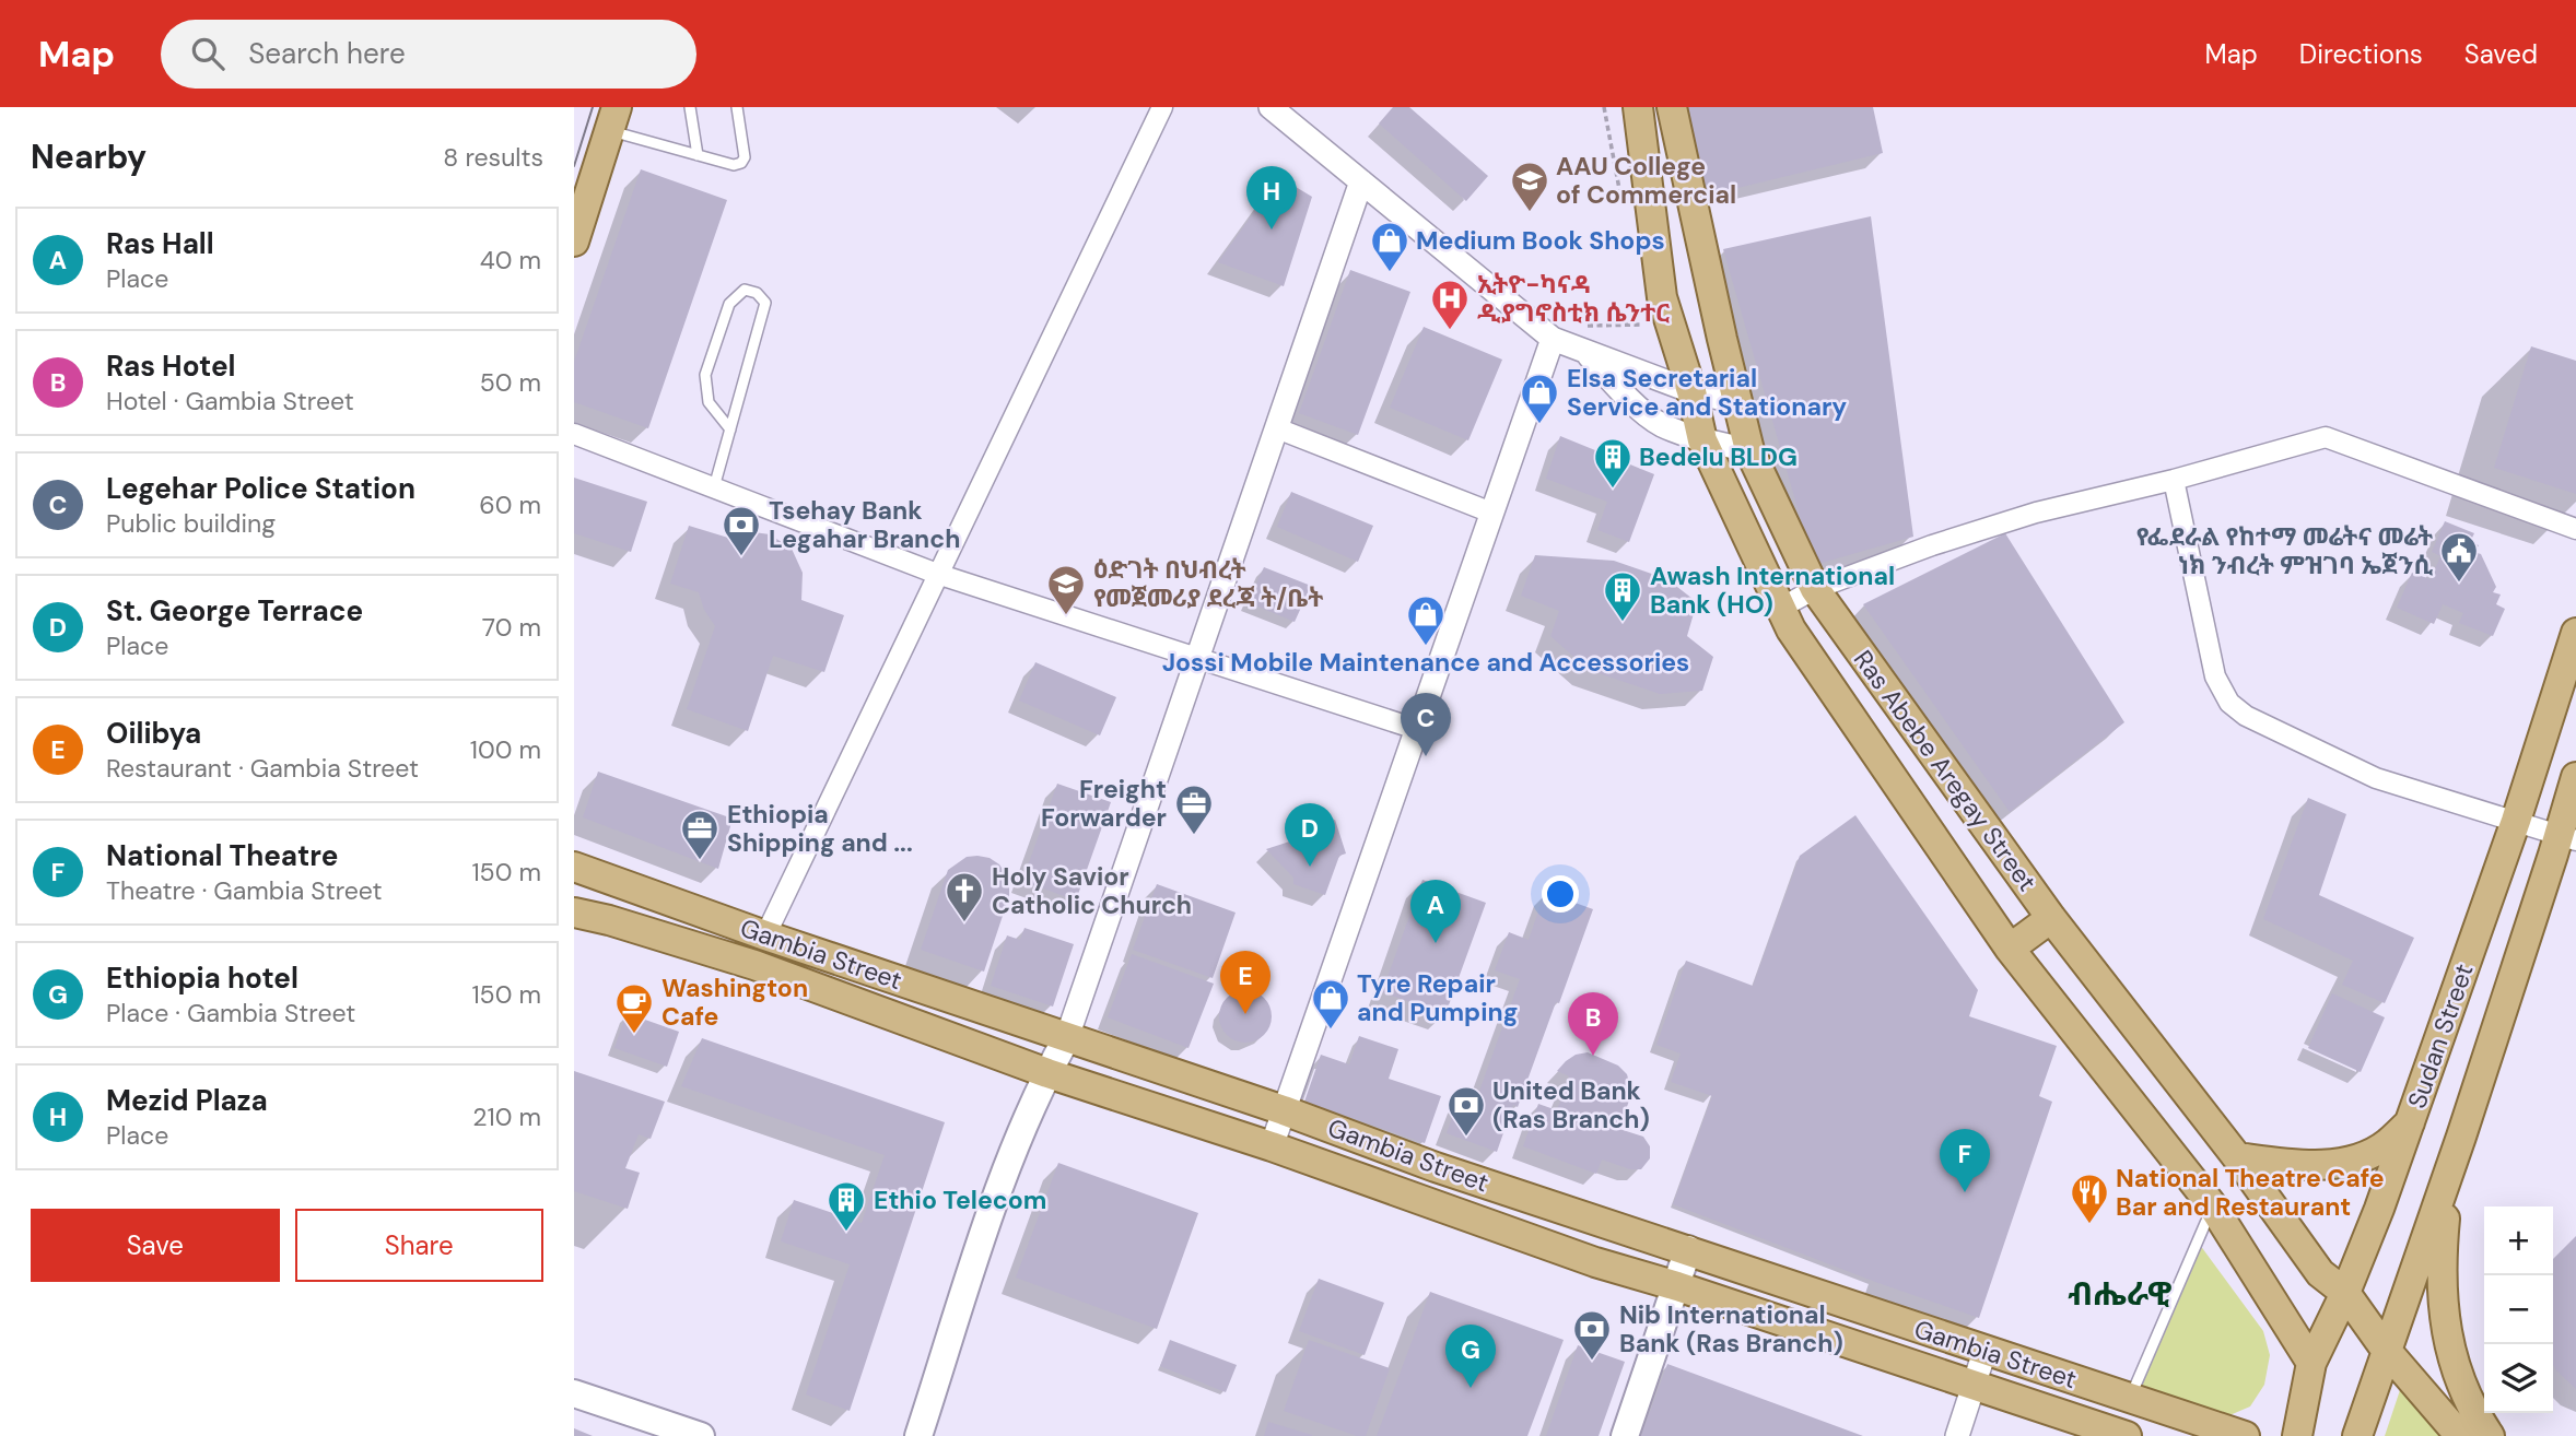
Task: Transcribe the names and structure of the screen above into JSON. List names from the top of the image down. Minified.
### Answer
{"streets":{"main road":["Ras Abebe Aregay Street","Gambia Street","Sudan Street"]},"crossings":[["Ras Abebe Aregay Street","Sudan Street"]],"districts":["ብሔራዊ"],"places":{"school or university":["AAU College of Commercial","ዕድገት በህብረት የመጀመሪያ ደረጃ ት/ቤት"],"shop":["Medium Book Shops","Elsa Secretarial Service and Stationary","Jossi Mobile Maintenance and Accessories","Tyre Repair and Pumping"],"hospital":["ኢትዮ-ካናዳ ዲያግኖስቲክ ሴንተር"],"building":["Bedelu BLDG","Awash International Bank (HO)","Ethio Telecom"],"bank":["Tsehay Bank Legahar Branch","United Bank (Ras Branch)","Nib International Bank (Ras Branch)"],"public building":["የፌደራል የከተማ መሬትና መሬት ነክ ንብረት ምዝገባ ኤጀንሲ"],"office":["Freight Forwarder","Ethiopia Shipping and ..."],"church":["Holy Savior Catholic Church"],"cafe":["Washington Cafe"],"restaurant":["National Theatre Cafe Bar and Restaurant"]},"page":{"header":"Map","search":"Search here","nav":["Map","Directions","Saved"],"heading":["Nearby","8 results"],"pins":["H","C","D","A","E","B","F","G"],"list":[{"mark":"A","name":"Ras Hall","note":"Place","value":"40 m"},{"mark":"B","name":"Ras Hotel","note":"Hotel · Gambia Street","value":"50 m"},{"mark":"C","name":"Legehar Police Station","note":"Public building","value":"60 m"},{"mark":"D","name":"St. George Terrace","note":"Place","value":"70 m"},{"mark":"E","name":"Oilibya","note":"Restaurant · Gambia Street","value":"100 m"},{"mark":"F","name":"National Theatre","note":"Theatre · Gambia Street","value":"150 m"},{"mark":"G","name":"Ethiopia hotel","note":"Place · Gambia Street","value":"150 m"},{"mark":"H","name":"Mezid Plaza","note":"Place","value":"210 m"}],"buttons":["Save","Share"],"map_buttons":["+","−"]}}
